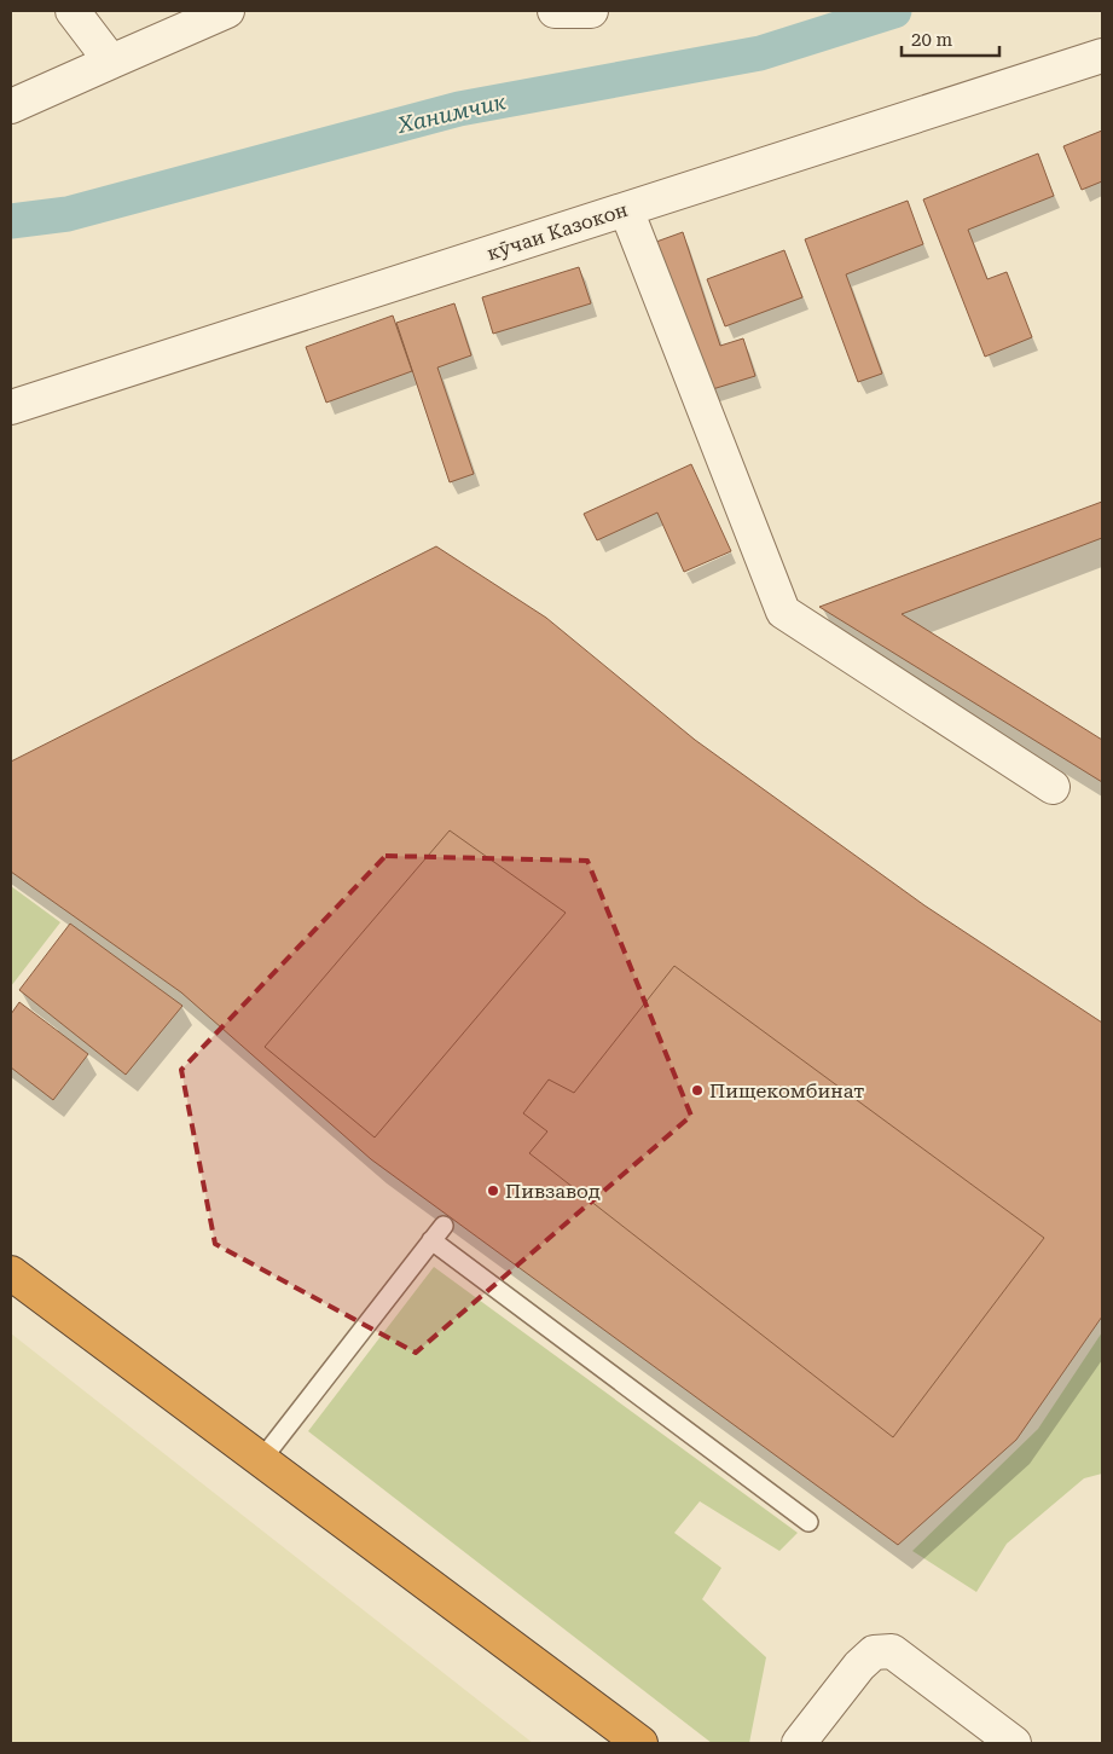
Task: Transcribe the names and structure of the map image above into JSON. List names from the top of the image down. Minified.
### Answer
{"streets":{"street":["кӯчаи Казокон"]},"water":["Ханимчик"],"places":["Пищекомбинат","Пивзавод"],"scale_bar":"20 m"}
